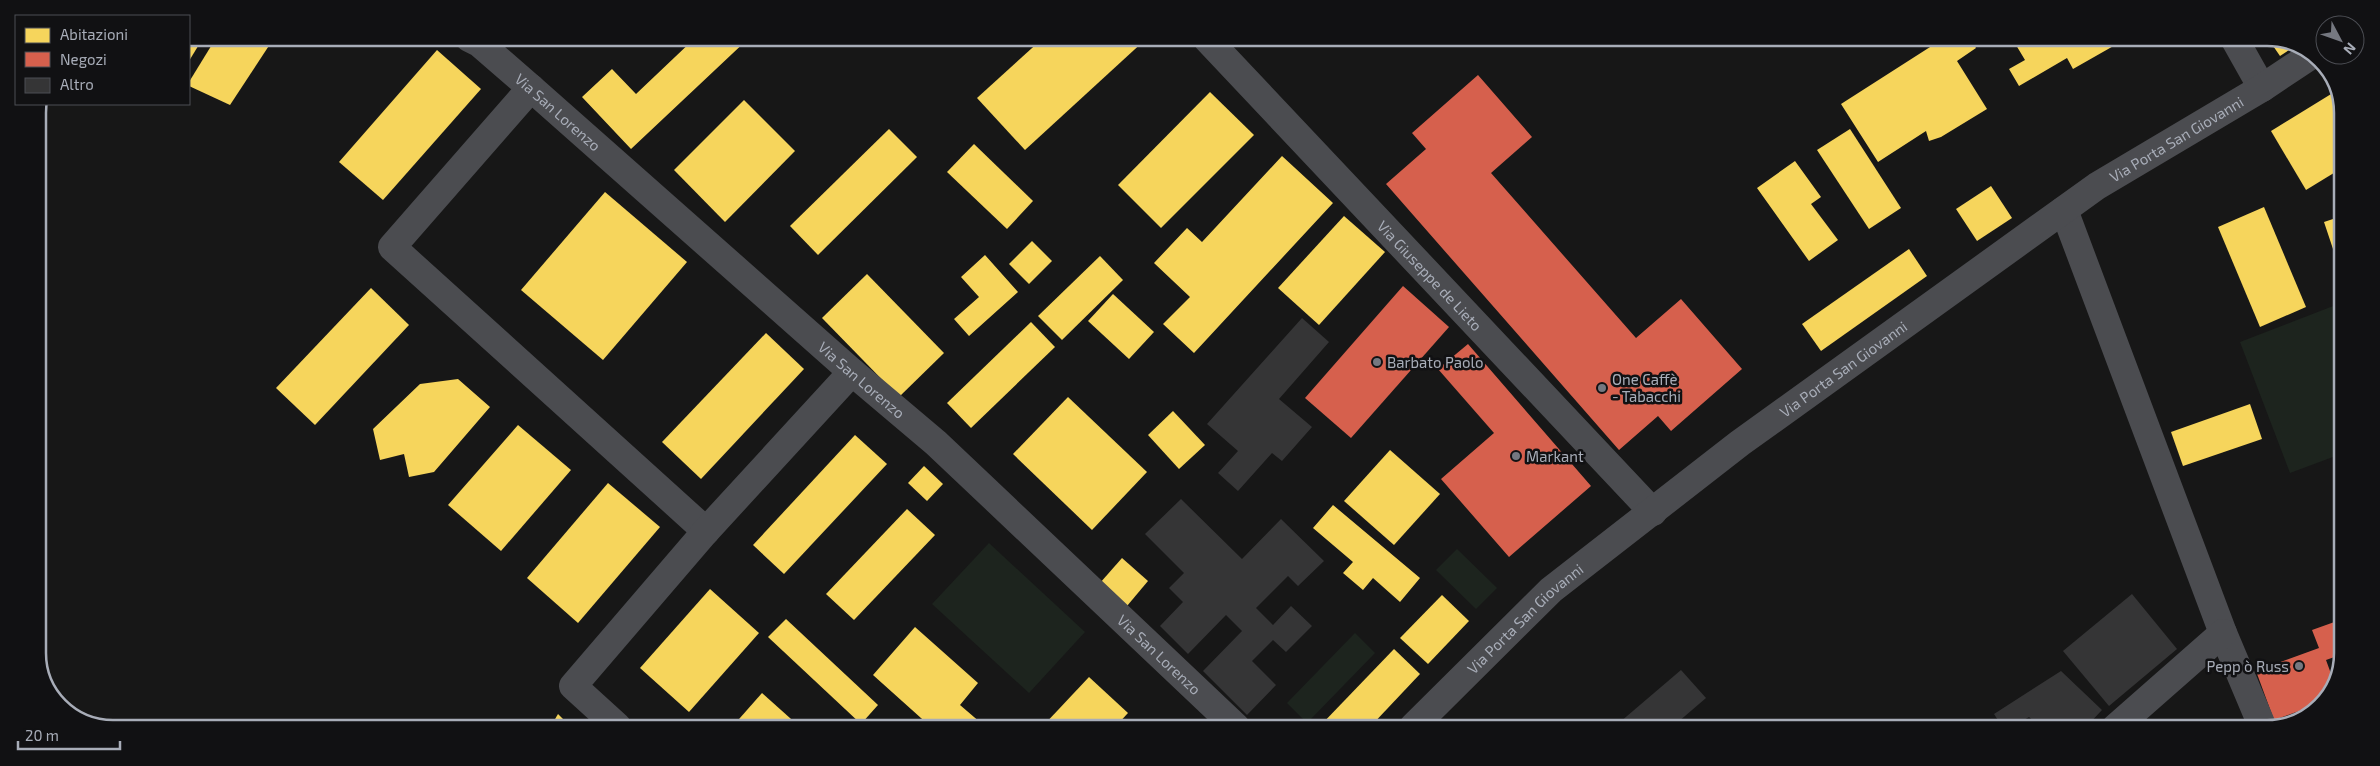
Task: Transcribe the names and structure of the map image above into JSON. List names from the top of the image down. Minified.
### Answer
{"streets":{"street":["Via San Lorenzo","Via Porta San Giovanni","Via Giuseppe de Lieto"]},"crossings":[["Via Porta San Giovanni","Via Giuseppe de Lieto"]],"places":["Barbato Paolo","One Caffè - Tabacchi","Markant","Pepp ò Russ"],"legend":["Abitazioni","Negozi","Altro"],"scale_bar":"20 m","north":"bottom right"}
